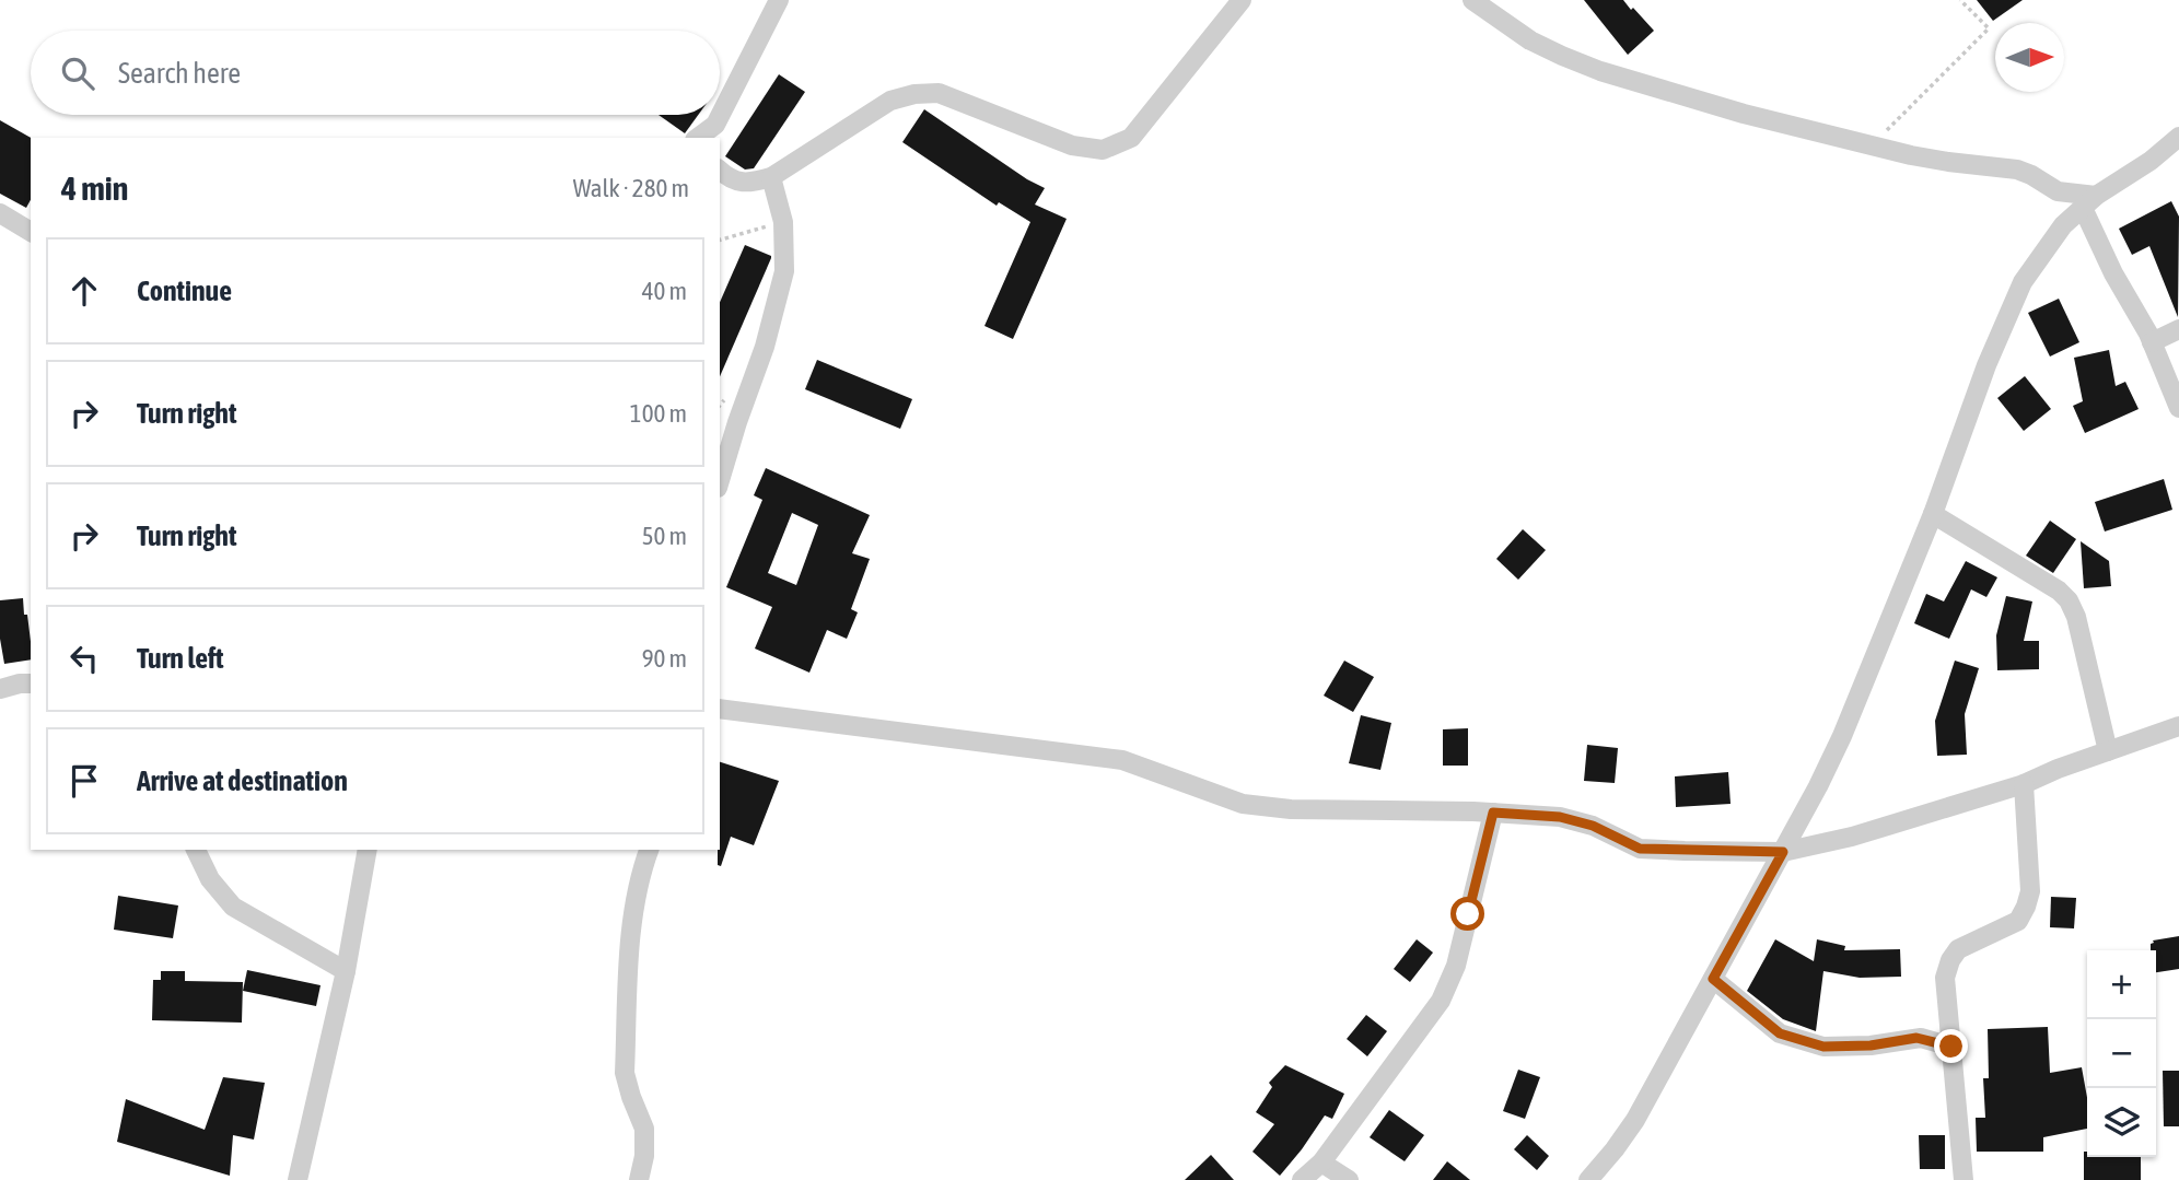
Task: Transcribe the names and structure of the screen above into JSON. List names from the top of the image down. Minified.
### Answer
{"north":"right","page":{"search":"Search here","heading":["4 min","Walk · 280 m"],"list":[["Continue","40 m"],["Turn right","100 m"],["Turn right","50 m"],["Turn left","90 m"],"Arrive at destination"],"map_buttons":["+","−"]}}
